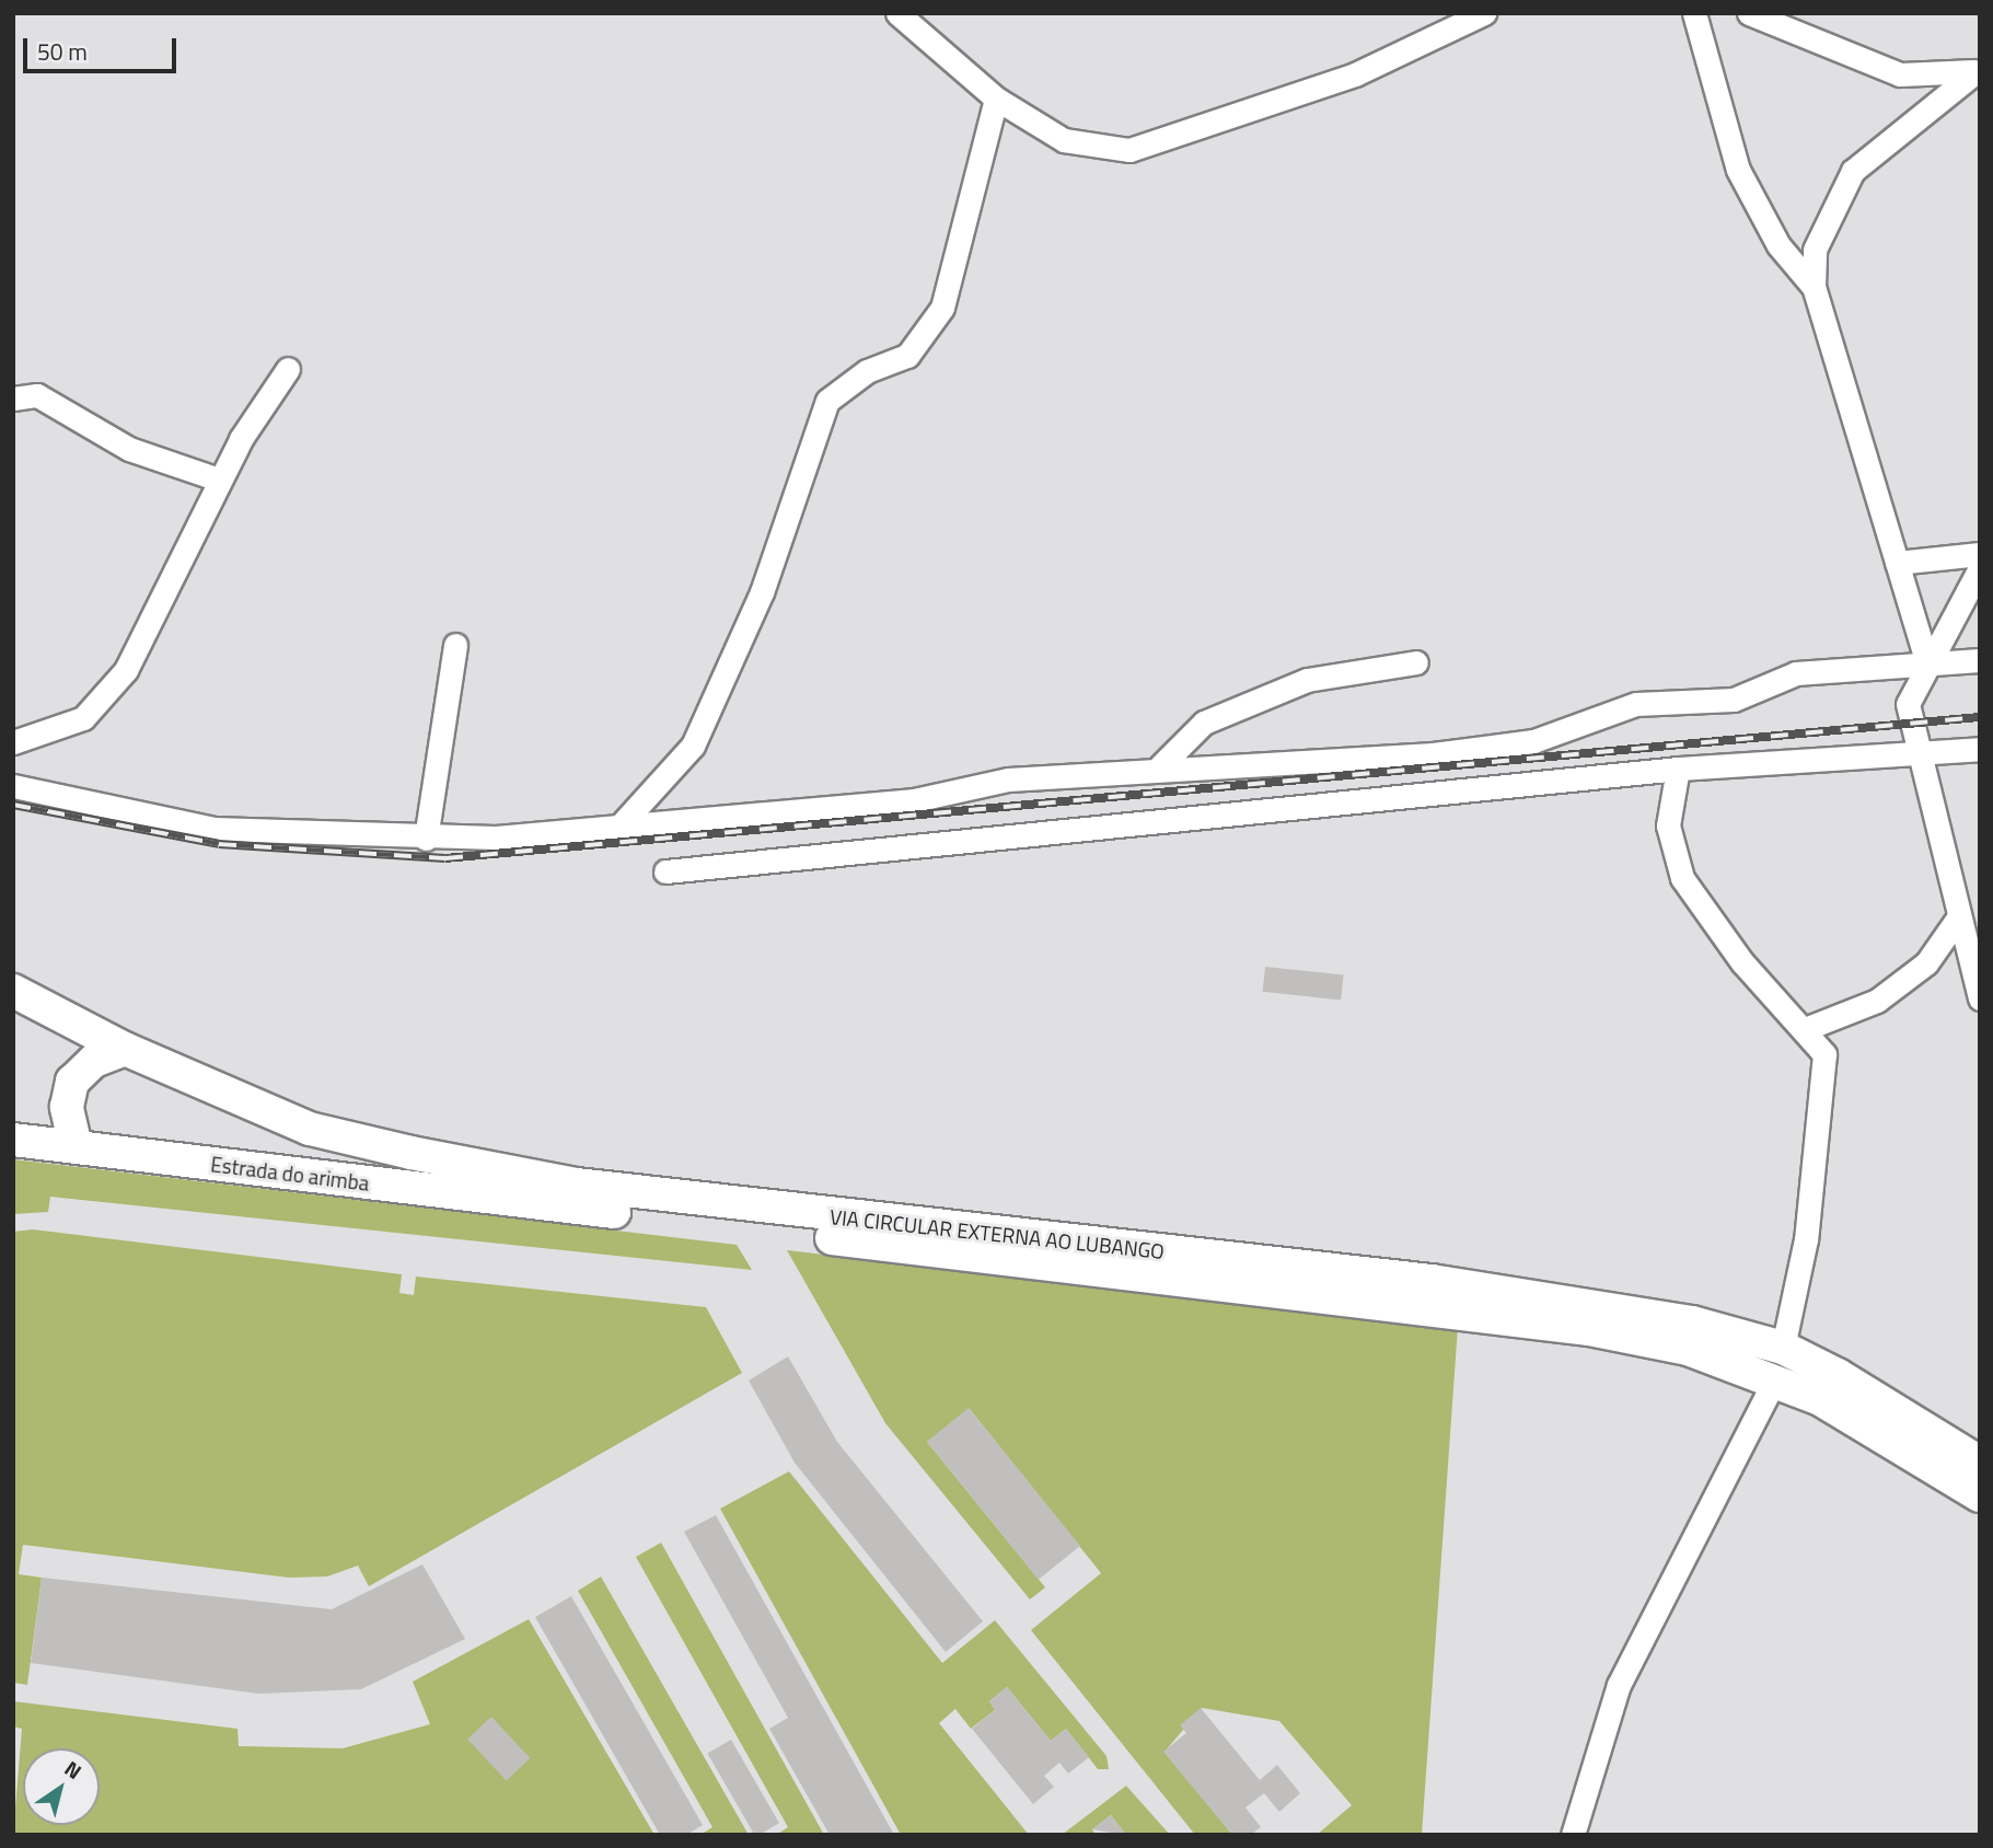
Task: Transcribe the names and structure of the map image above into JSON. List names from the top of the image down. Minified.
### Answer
{"streets":{"main road":["Estrada do arimba","VIA CIRCULAR EXTERNA AO LUBANGO"]},"crossings":[["Estrada do arimba","VIA CIRCULAR EXTERNA AO LUBANGO"]],"scale_bar":"50 m","north":"top right"}
